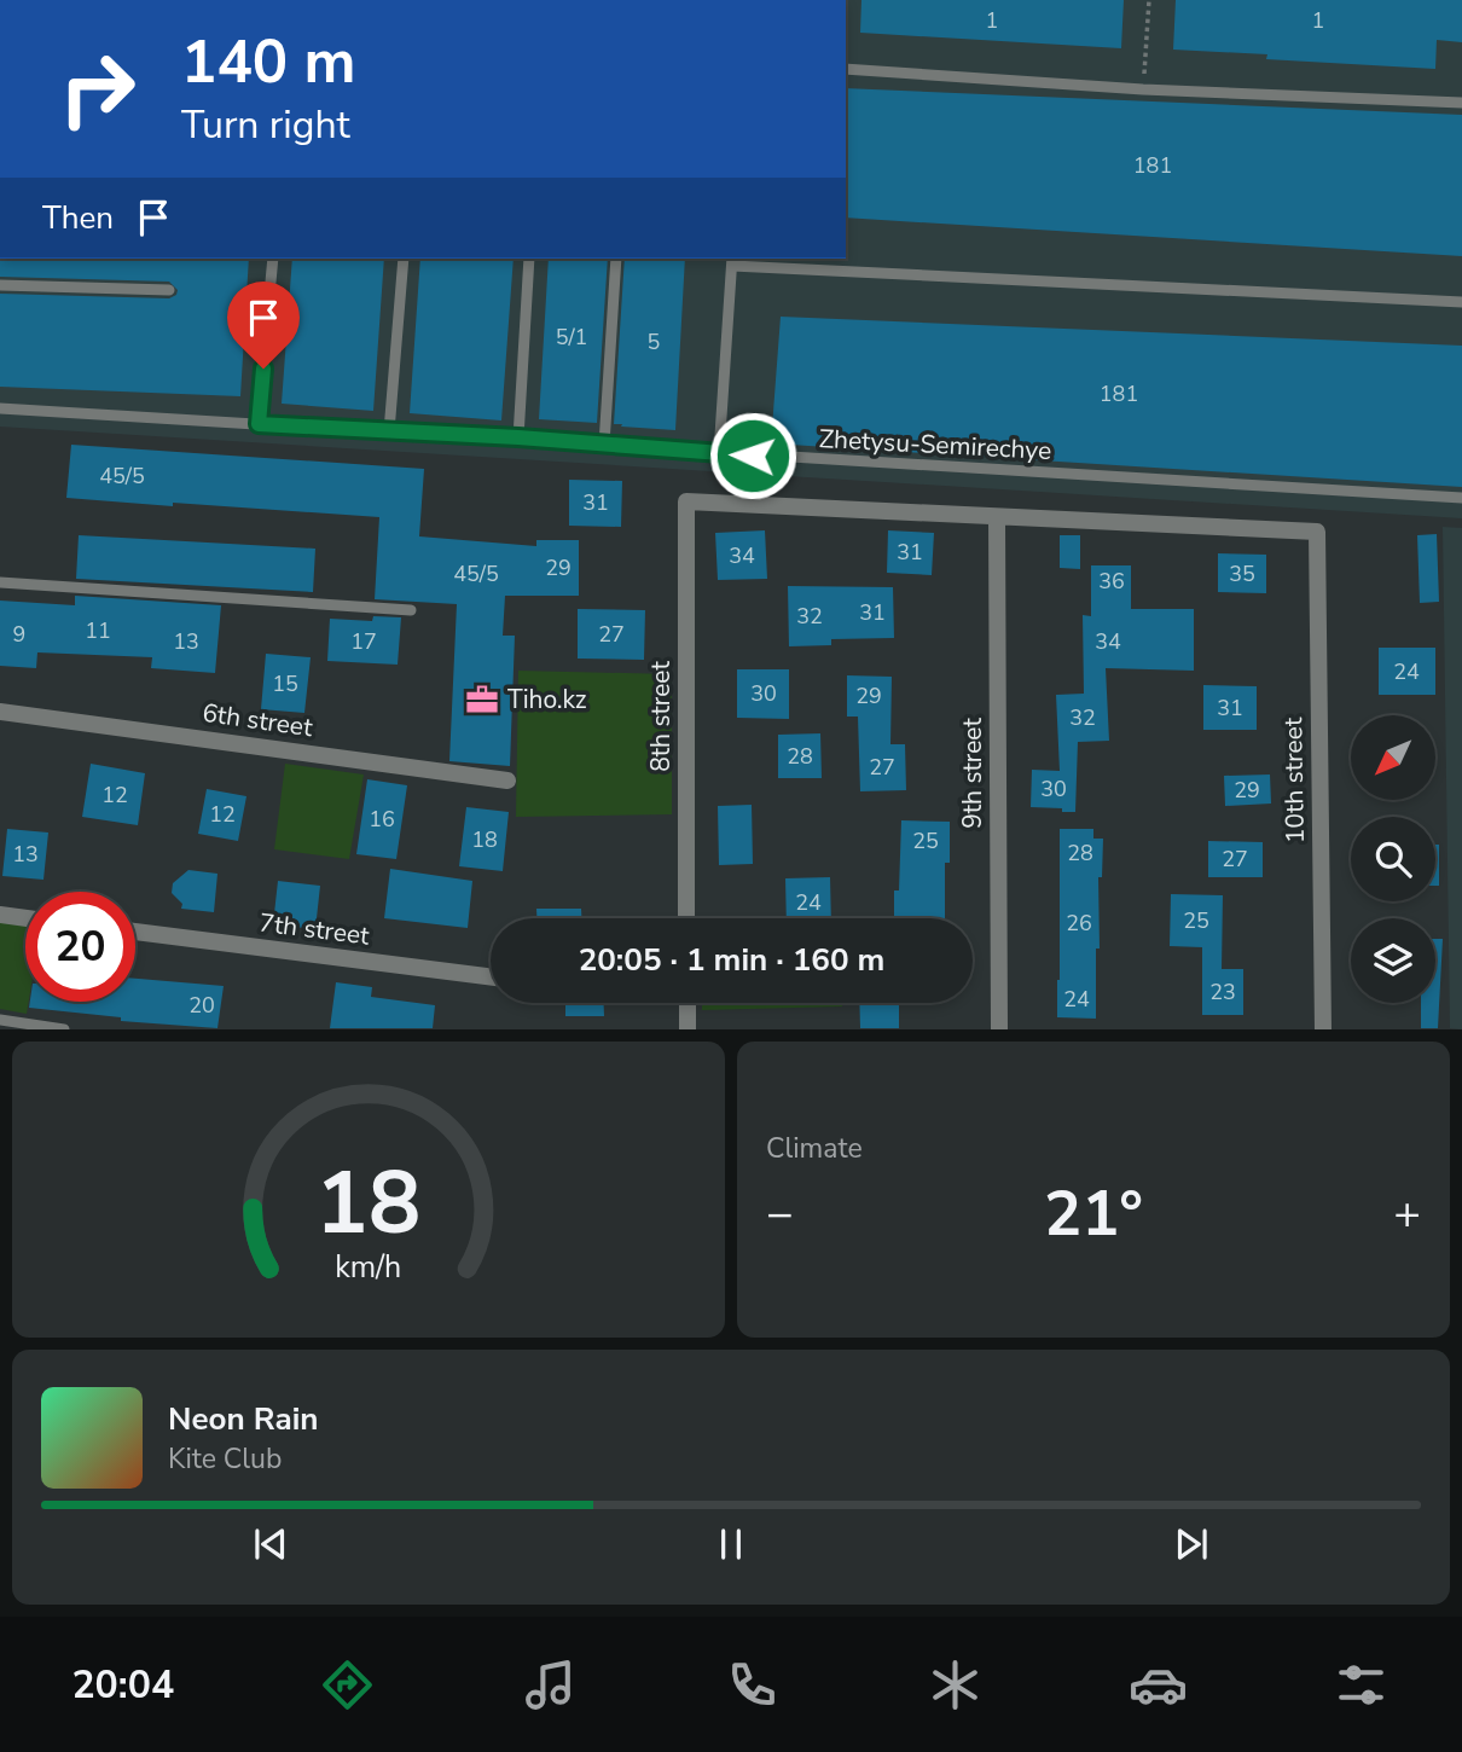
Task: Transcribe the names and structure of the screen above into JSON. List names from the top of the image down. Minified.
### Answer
{"streets":{"street":["8th street","6th street","9th street","10th street","7th street"],"lane":["Zhetysu-Semirechye"]},"crossings":[["8th street","9th street"],["8th street","10th street"],["9th street","10th street"]],"places":{"office":["Tiho.kz"]},"house_numbers":["1","1","181","5/1","5","181","45/5","31","31","34","29","45/5","35","36","31","32","11","9","27","13","17","34","24","15","30","29","31","32","28","27","30","29","12","12","16","18","25","28","13","27","24","25","26","23","24","20"],"north":"bottom left","page":{"turn":["140 m","Turn right"],"then":"Then","limit":"20","trip":"20:05 · 1 min · 160 m","tile":"Climate","heat":["−","21°","+"],"song":["Neon Rain","Kite Club"],"tabs":"20:04","gauge":["18","km/h"]}}
